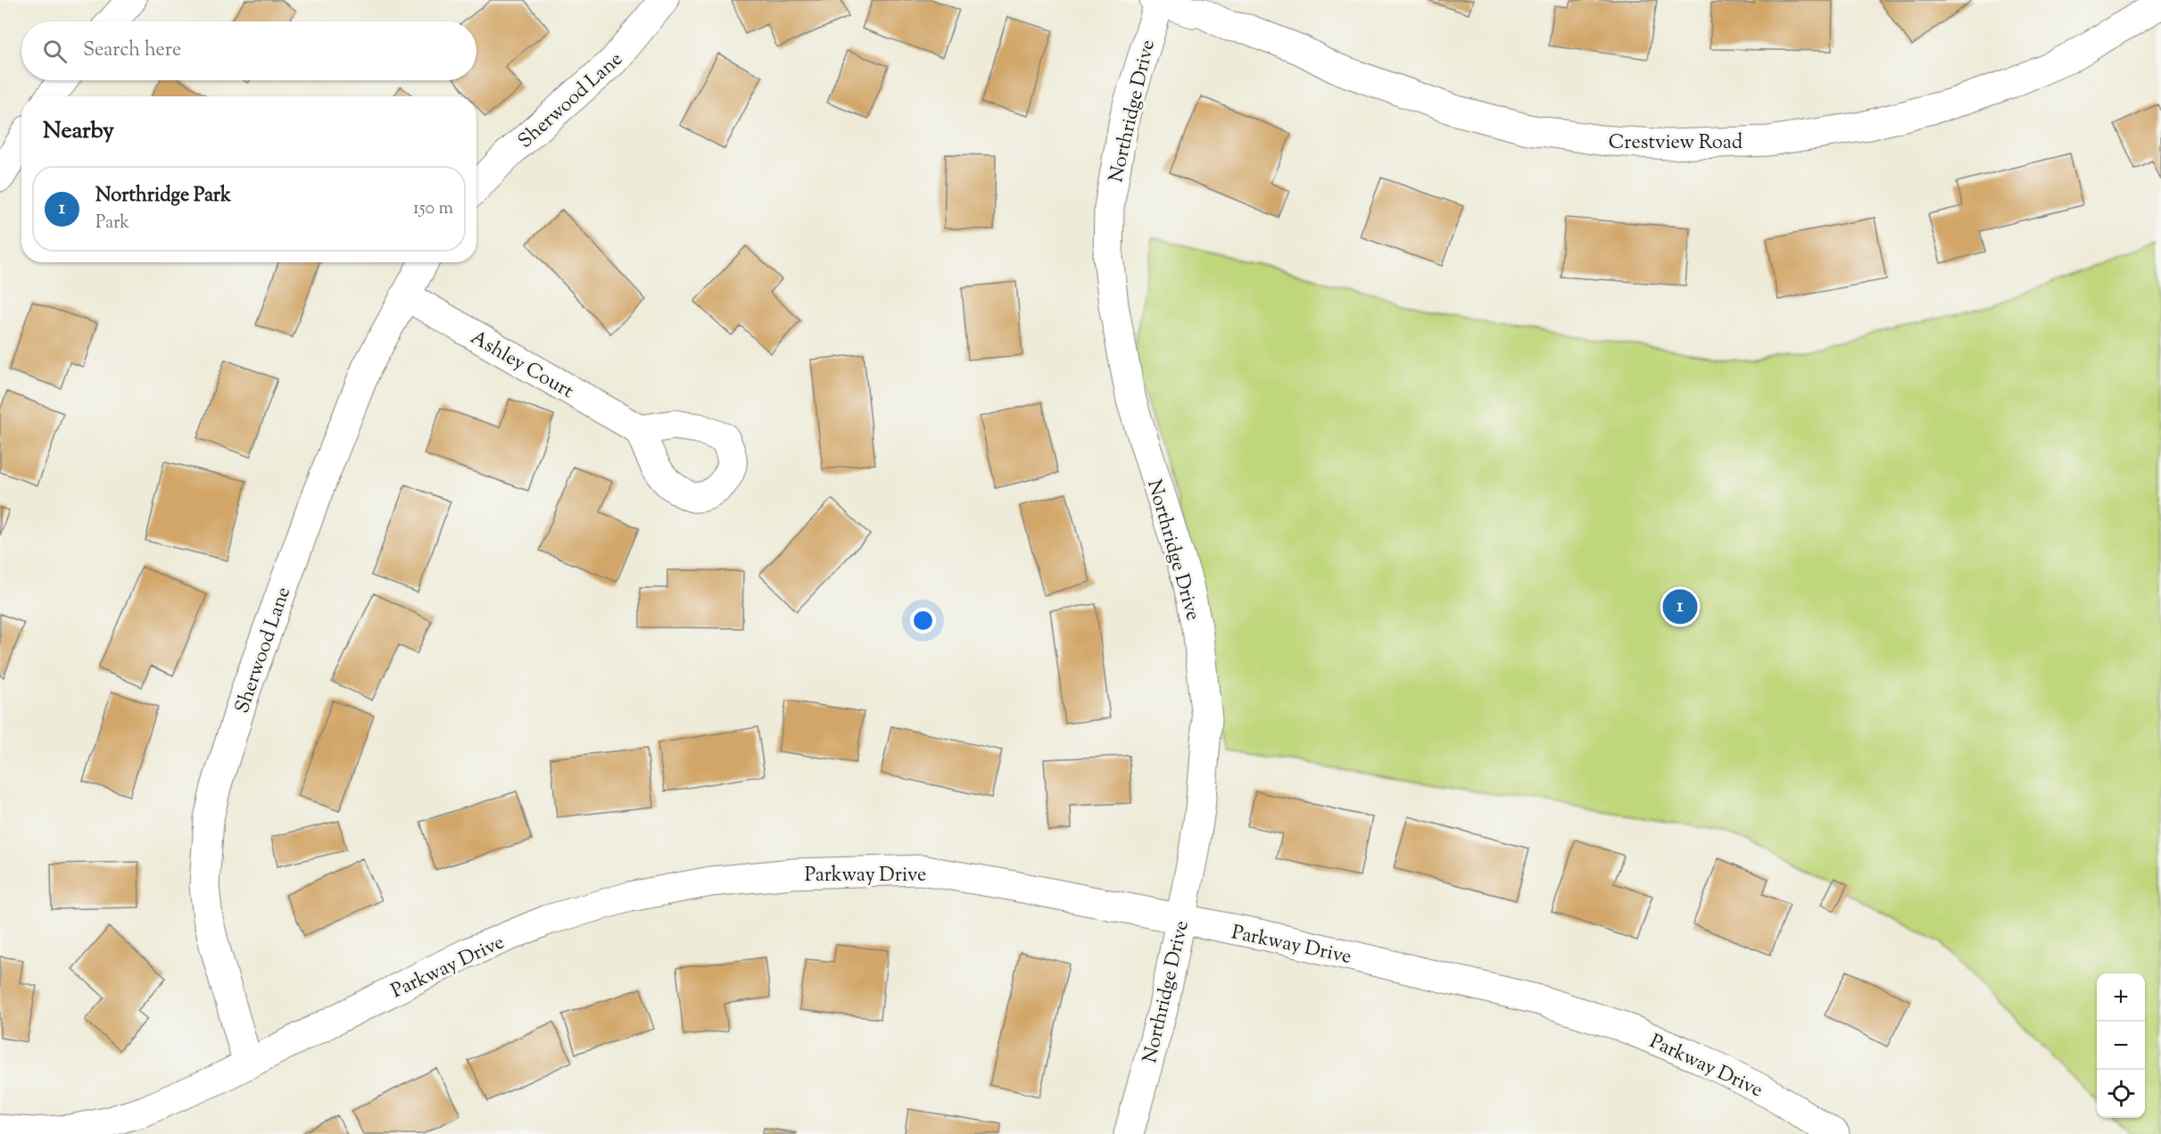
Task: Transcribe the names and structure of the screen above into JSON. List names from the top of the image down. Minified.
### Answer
{"streets":{"street":["Sherwood Lane","Northridge Drive","Crestview Road","Ashley Court","Parkway Drive"]},"crossings":[["Sherwood Lane","Ashley Court"],["Sherwood Lane","Parkway Drive"],["Northridge Drive","Crestview Road"],["Northridge Drive","Parkway Drive"]],"page":{"search":"Search here","heading":"Nearby","list":[{"mark":"1","name":"Northridge Park","note":"Park","value":"150 m"}],"pins":"1","map_buttons":["+","−"]}}
